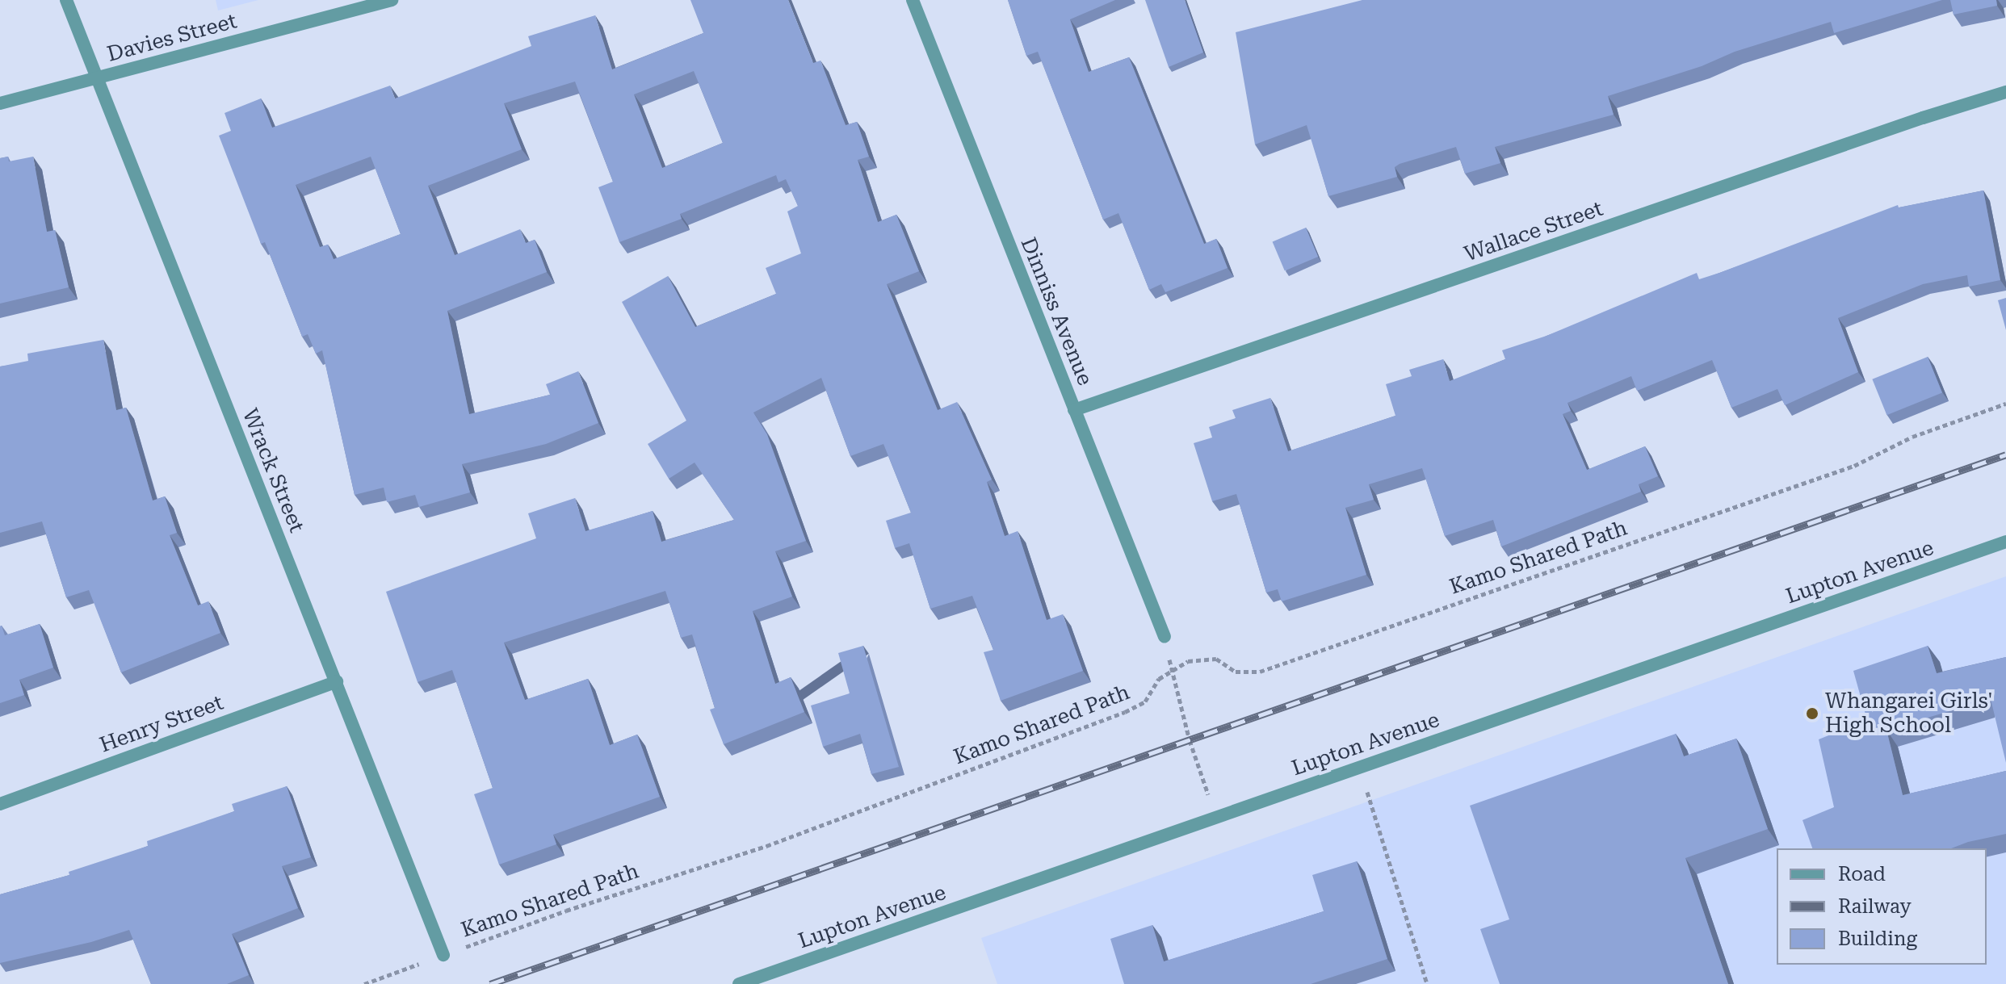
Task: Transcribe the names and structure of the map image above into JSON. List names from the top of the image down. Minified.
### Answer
{"streets":{"street":["Davies Street","Wallace Street","Dinniss Avenue","Wrack Street","Lupton Avenue","Henry Street"],"path":["Kamo Shared Path"]},"crossings":[["Davies Street","Wrack Street"],["Wallace Street","Dinniss Avenue"],["Wrack Street","Kamo Shared Path"],["Wrack Street","Henry Street"]],"places":["Whangarei Girls' High School"],"legend":["Road","Railway","Building"]}
